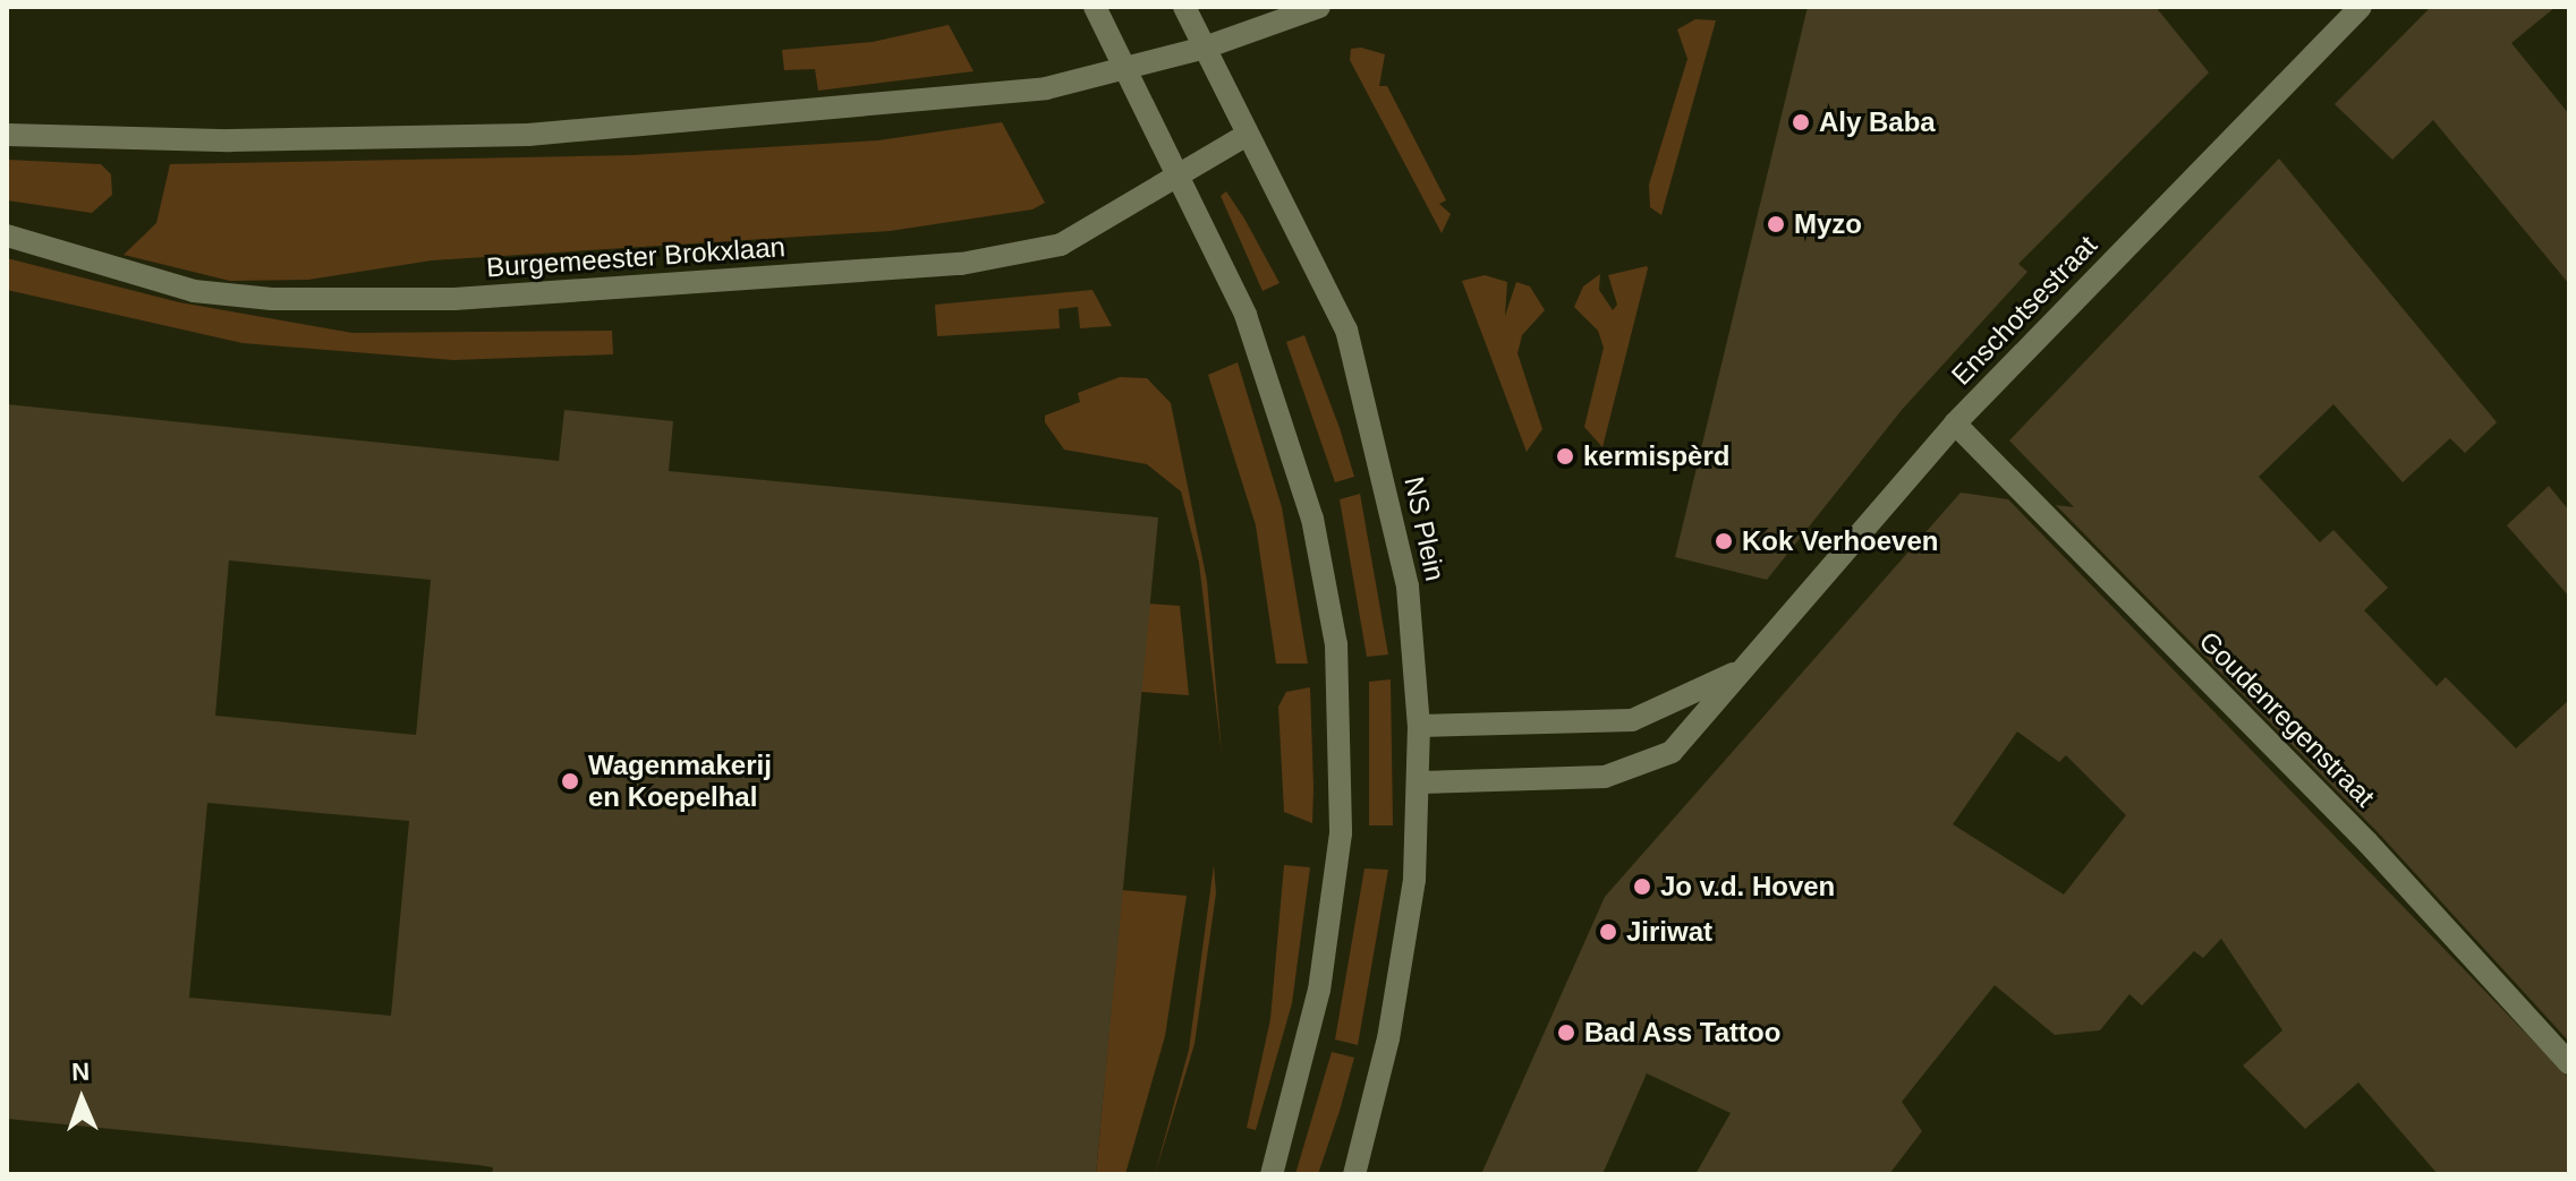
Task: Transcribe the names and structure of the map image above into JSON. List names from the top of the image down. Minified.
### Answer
{"streets":{"street":["Burgemeester Brokxlaan","Enschotsestraat","NS Plein","Goudenregenstraat"]},"crossings":[["Burgemeester Brokxlaan","NS Plein"],["Enschotsestraat","NS Plein"],["Enschotsestraat","Goudenregenstraat"]],"places":["Aly Baba","Myzo","kermispèrd","Kok Verhoeven","Wagenmakerij en Koepelhal","Jo v.d. Hoven","Jiriwat","Bad Ass Tattoo"],"north":"top"}
